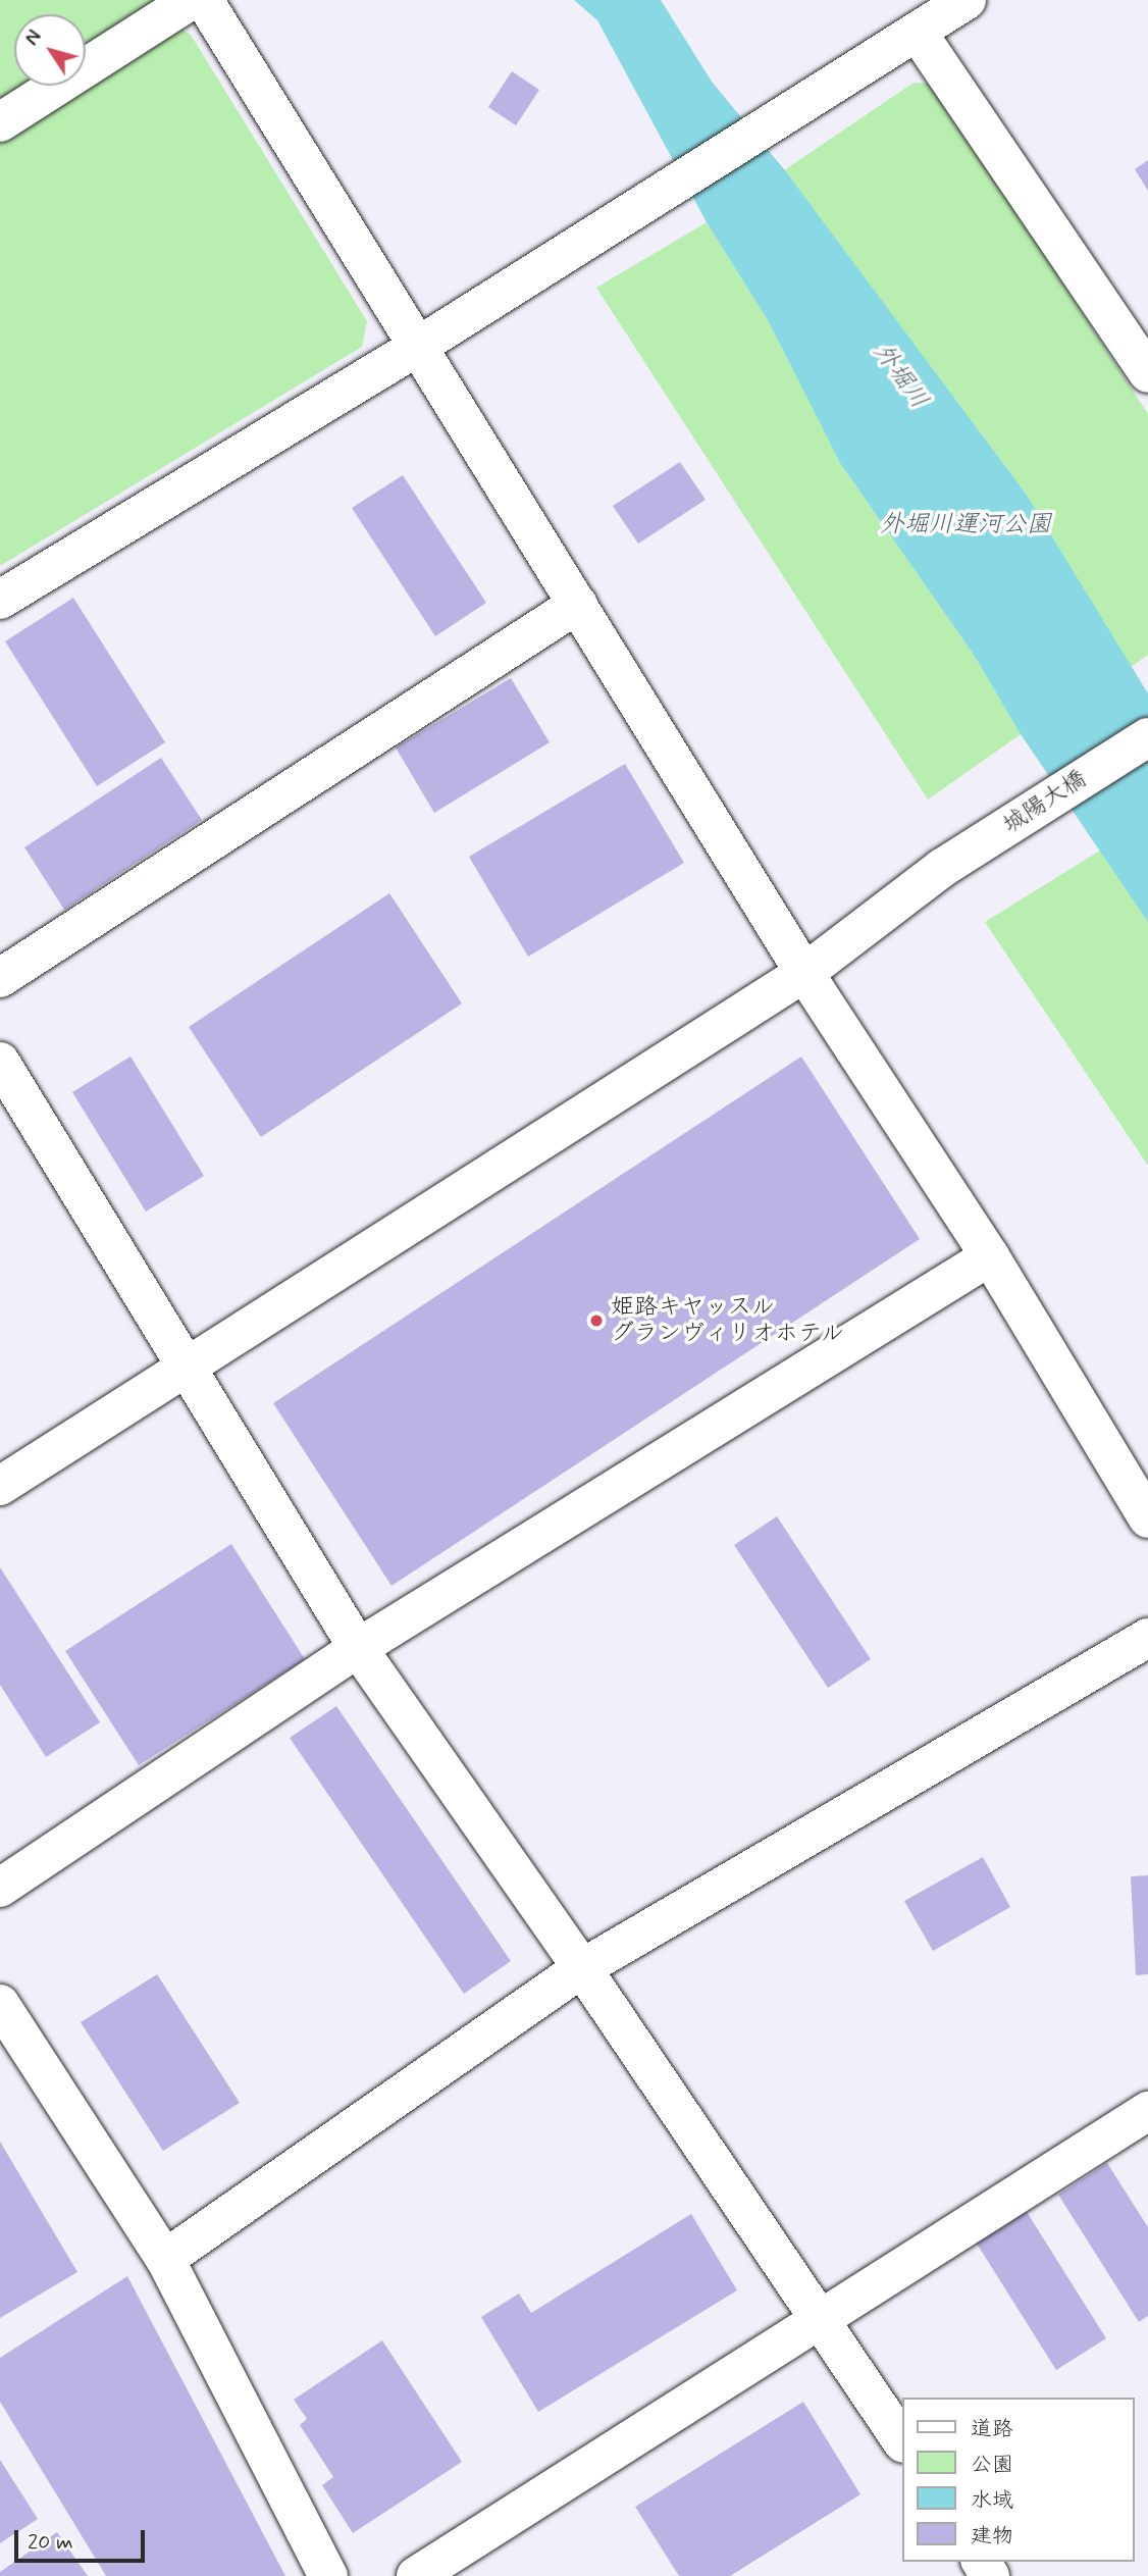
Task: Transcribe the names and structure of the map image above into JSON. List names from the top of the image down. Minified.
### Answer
{"streets":{"street":["城陽大橋"]},"water":["外堀川","外堀川運河公園"],"places":["姫路キヤッスル グランヴィリオホテル"],"legend":["道路","公園","水域","建物"],"scale_bar":"20 m","north":"top left"}
